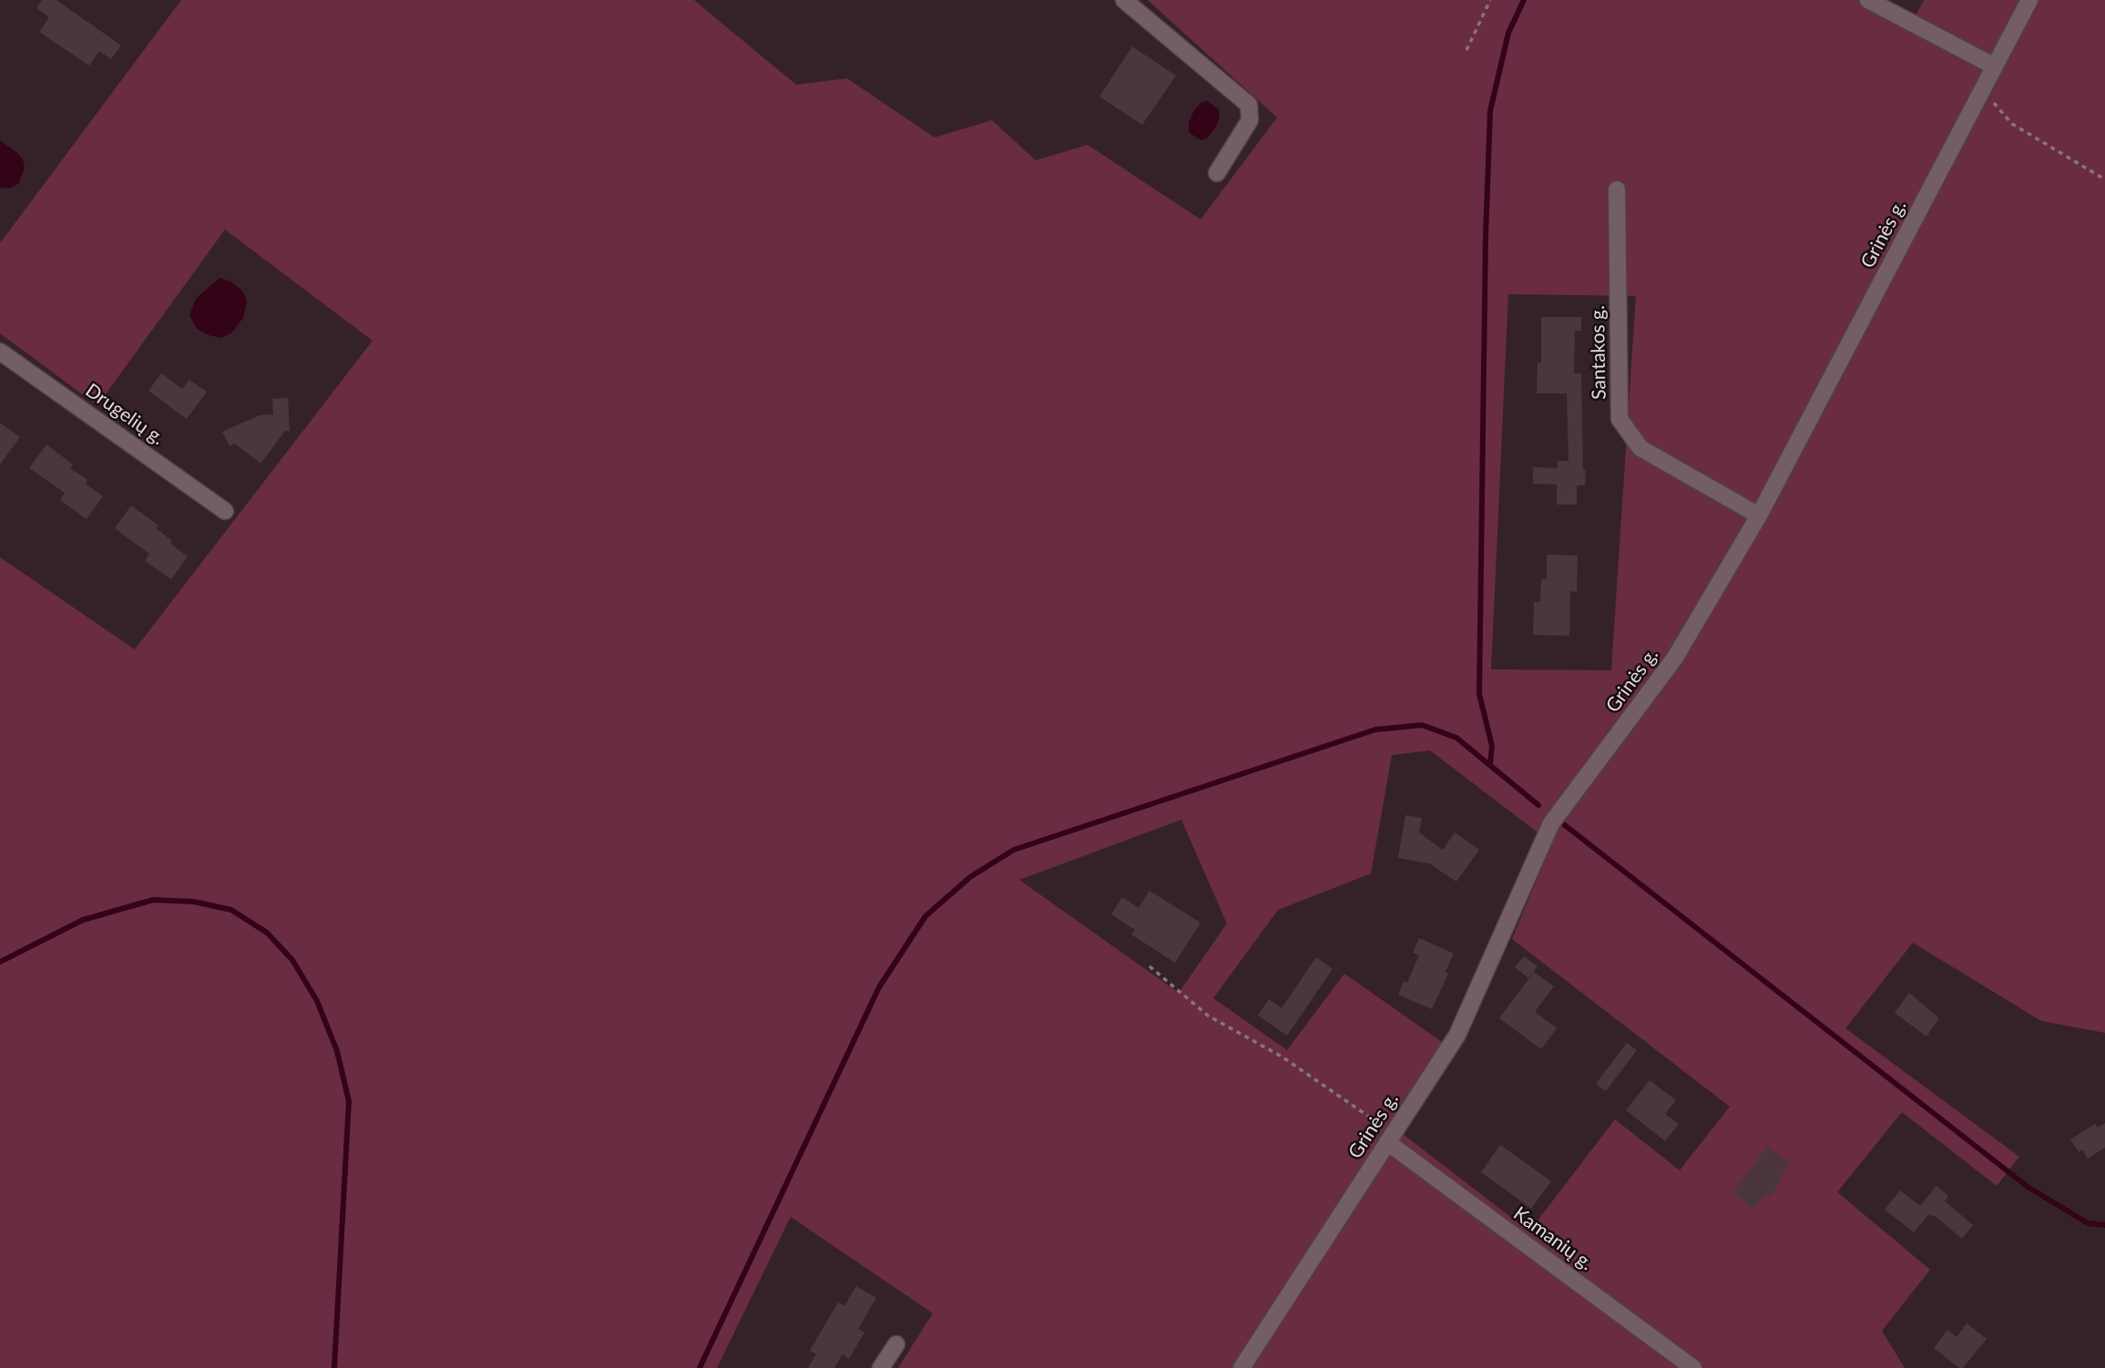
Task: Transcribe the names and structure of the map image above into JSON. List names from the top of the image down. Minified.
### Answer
{"streets":{"street":["Grinės g.","Santakos g.","Drugelių g.","Kamanių g."]},"crossings":[["Grinės g.","Santakos g."],["Grinės g.","Kamanių g."]]}
